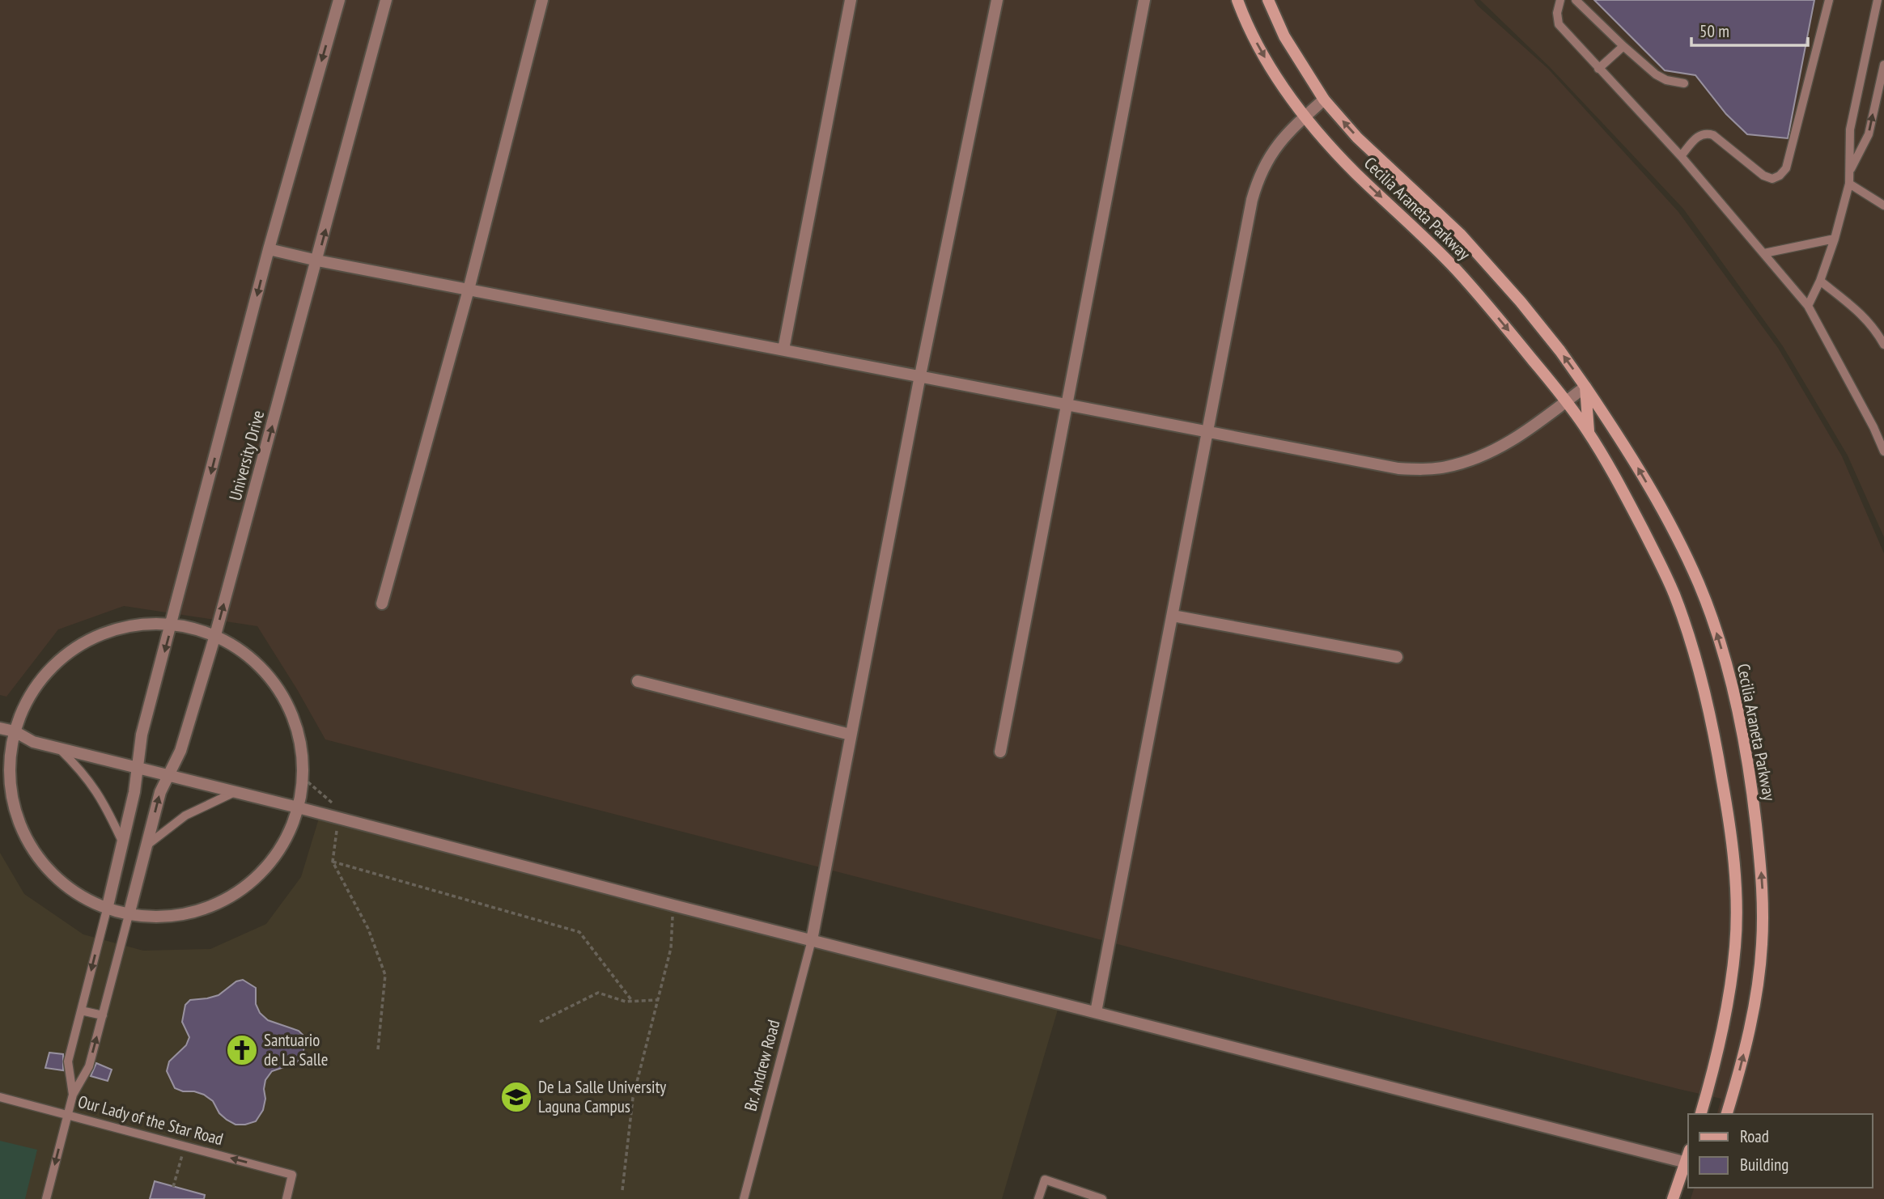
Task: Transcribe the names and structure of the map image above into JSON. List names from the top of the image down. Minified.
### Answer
{"streets":{"street":["Cecilia Araneta Parkway","University Drive"],"lane":["Br. Andrew Road","Our Lady of the Star Road"]},"one_way":["Our Lady of the Star Road"],"places":{"church":["Santuario de La Salle"],"school or university":["De La Salle University Laguna Campus"]},"legend":["Road","Building"],"scale_bar":"50 m"}
